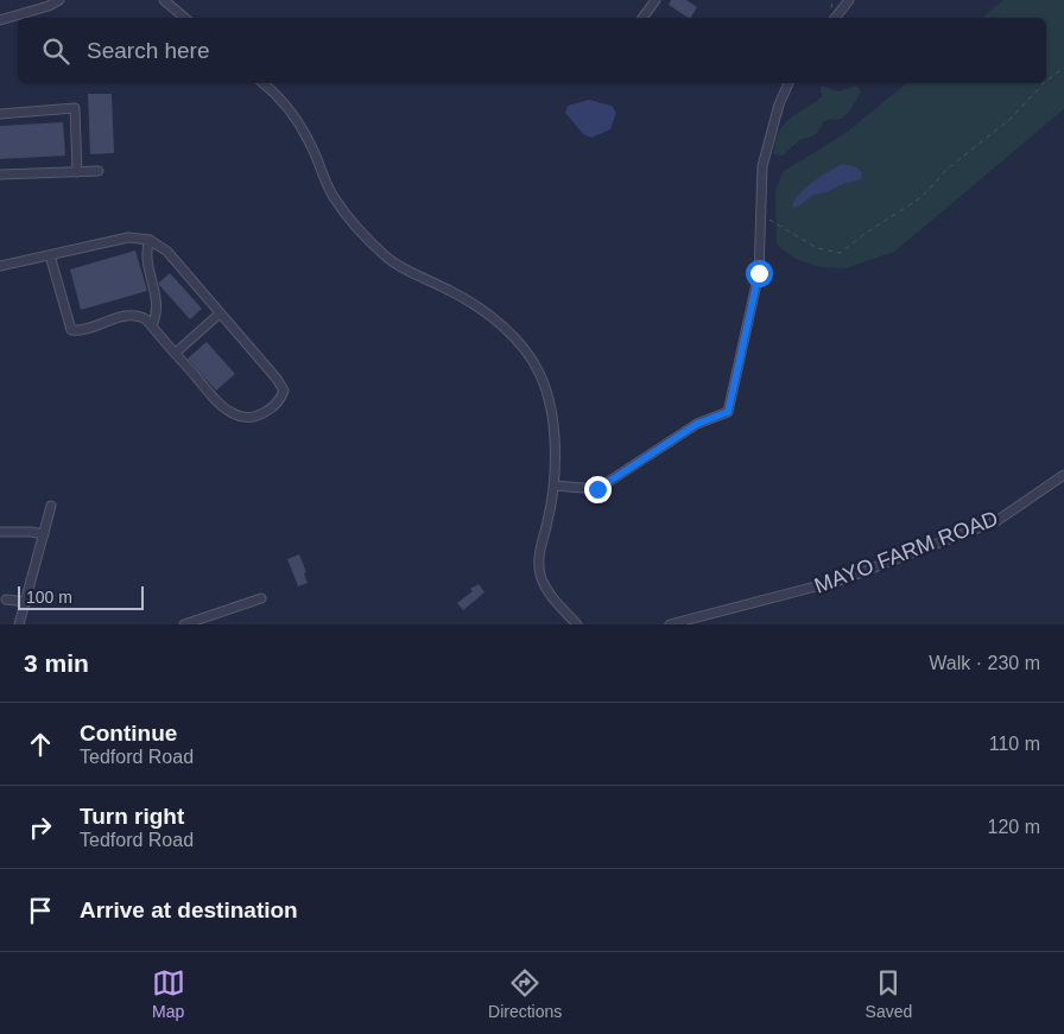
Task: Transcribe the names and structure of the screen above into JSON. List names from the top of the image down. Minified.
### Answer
{"streets":{"street":["MAYO FARM ROAD"]},"scale_bar":"100 m","page":{"search":"Search here","scale":"100 m","heading":["3 min","Walk · 230 m"],"list":[["Continue","Tedford Road","110 m"],["Turn right","Tedford Road","120 m"],"Arrive at destination"],"nav":["Map","Directions","Saved"]}}
